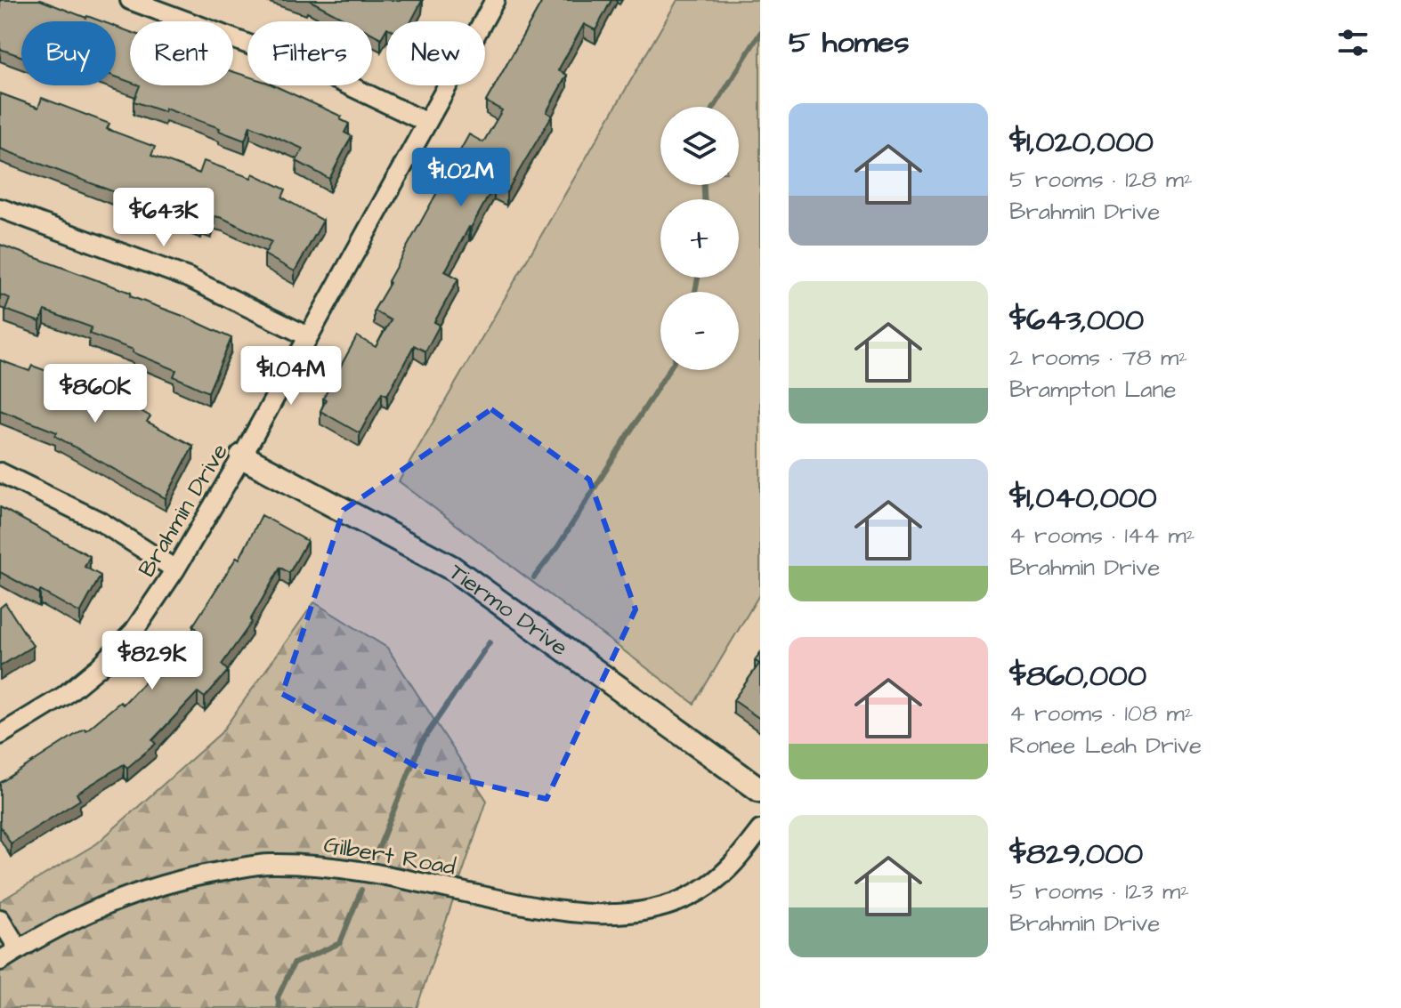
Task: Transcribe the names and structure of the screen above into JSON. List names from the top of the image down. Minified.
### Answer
{"streets":{"street":["Brahmin Drive","Tiermo Drive","Gilbert Road"]},"crossings":[["Brahmin Drive","Tiermo Drive"]],"page":{"heading":"5 homes","chip":["Buy","Rent","Filters","New"],"list":[{"name":"$1,020,000","note":"5 rooms · 128 m² · Brahmin Drive"},{"name":"$643,000","note":"2 rooms · 78 m² · Brampton Lane"},{"name":"$1,040,000","note":"4 rooms · 144 m² · Brahmin Drive"},{"name":"$860,000","note":"4 rooms · 108 m² · Ronee Leah Drive"},{"name":"$829,000","note":"5 rooms · 123 m² · Brahmin Drive"}],"map_buttons":["+","−"],"price":["$1.02M","$643K","$1.04M","$860K","$829K"]}}
